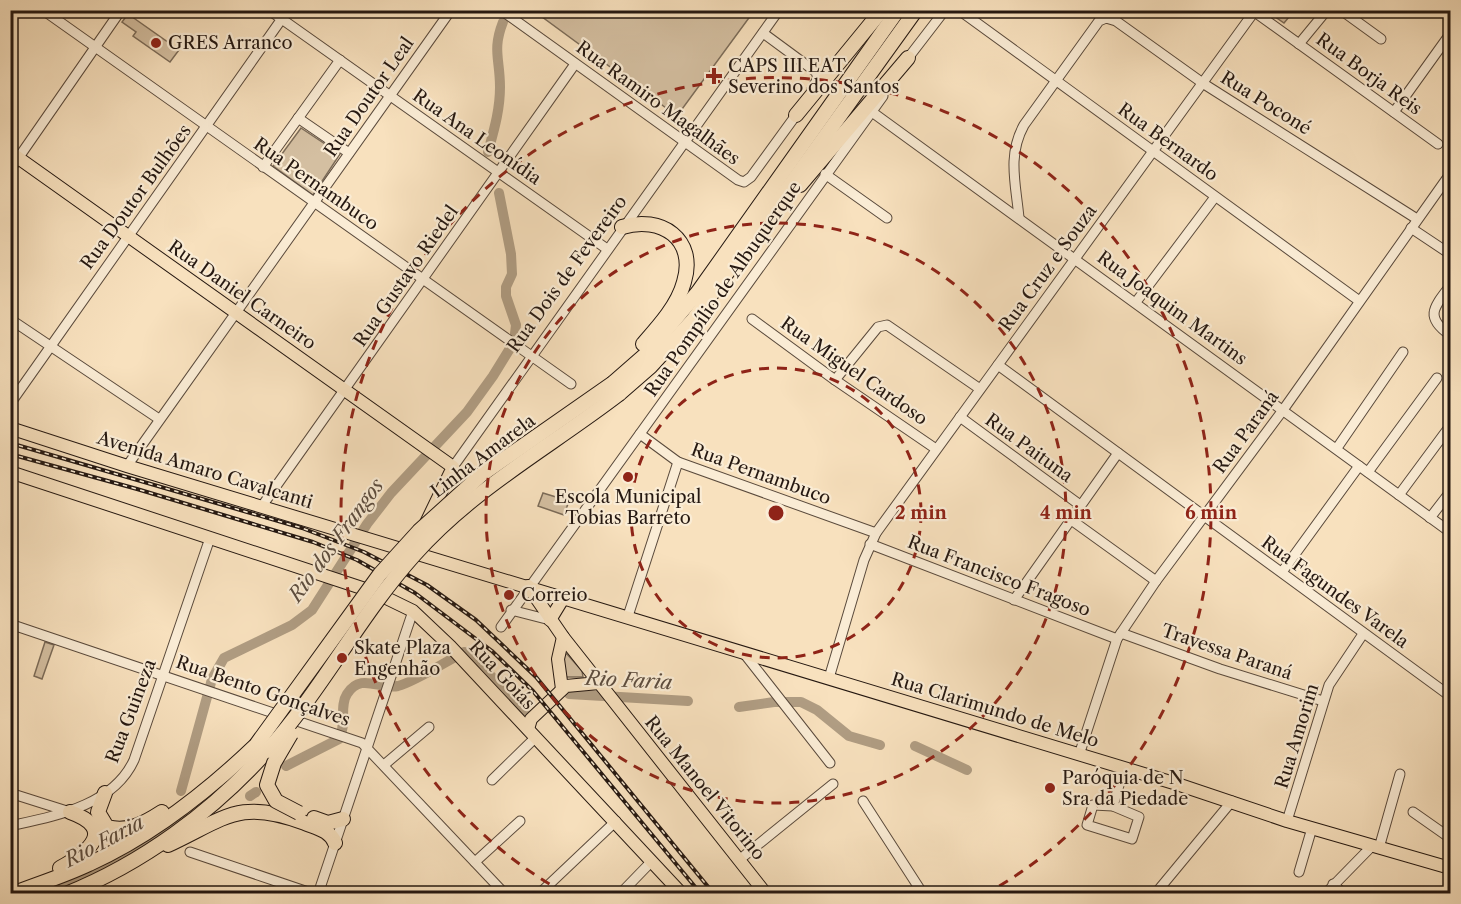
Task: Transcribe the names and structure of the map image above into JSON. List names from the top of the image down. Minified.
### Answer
{"streets":{"highway":["Linha Amarela"],"main road":["Rua Dois de Fevereiro","Rua Daniel Carneiro","Avenida Amaro Cavalcanti","Rua Goiás","Rua Clarimundo de Melo","Rua Manoel Vitorino"],"street":["Rua Borja Reis","Rua Doutor Leal","Rua Ramiro Magalhães","Rua Poconé","Rua Ana Leonídia","Rua Bernardo","Rua Pernambuco","Rua Doutor Bulhões","Rua Cruz e Souza","Rua Gustavo Riedel","Rua Pompílio de Albuquerque","Rua Joaquim Martins","Rua Miguel Cardoso","Rua Paraná","Rua Paituna","Rua Francisco Fragoso","Rua Fagundes Varela","Travessa Paraná","Rua Bento Gonçalves","Rua Guineza","Rua Amorim"]},"crossings":[["Rua Borja Reis","Rua Cruz e Souza"],["Rua Doutor Leal","Rua Ana Leonídia"],["Rua Doutor Leal","Rua Pernambuco"],["Rua Doutor Leal","Rua Daniel Carneiro"],["Rua Doutor Leal","Avenida Amaro Cavalcanti"],["Rua Ramiro Magalhães","Rua Dois de Fevereiro"],["Rua Ramiro Magalhães","Rua Gustavo Riedel"],["Rua Poconé","Rua Bernardo"],["Rua Poconé","Rua Cruz e Souza"],["Rua Poconé","Rua Paraná"],["Rua Ana Leonídia","Rua Doutor Bulhões"],["Rua Ana Leonídia","Rua Dois de Fevereiro"],["Rua Ana Leonídia","Rua Gustavo Riedel"],["Rua Bernardo","Rua Cruz e Souza"],["Rua Bernardo","Rua Paraná"],["Rua Pernambuco","Rua Doutor Bulhões"],["Rua Pernambuco","Rua Cruz e Souza"],["Rua Pernambuco","Rua Dois de Fevereiro"],["Rua Pernambuco","Rua Gustavo Riedel"],["Rua Pernambuco","Rua Pompílio de Albuquerque"],["Rua Doutor Bulhões","Rua Daniel Carneiro"],["Rua Cruz e Souza","Rua Joaquim Martins"],["Rua Cruz e Souza","Rua Miguel Cardoso"],["Rua Cruz e Souza","Rua Paituna"],["Rua Cruz e Souza","Rua Francisco Fragoso"],["Rua Cruz e Souza","Rua Fagundes Varela"],["Rua Cruz e Souza","Rua Clarimundo de Melo"],["Rua Dois de Fevereiro","Rua Daniel Carneiro"],["Rua Gustavo Riedel","Rua Daniel Carneiro"],["Rua Gustavo Riedel","Avenida Amaro Cavalcanti"],["Rua Pompílio de Albuquerque","Rua Joaquim Martins"],["Rua Pompílio de Albuquerque","Avenida Amaro Cavalcanti"],["Rua Pompílio de Albuquerque","Rua Clarimundo de Melo"],["Rua Pompílio de Albuquerque","Rua Manoel Vitorino"],["Rua Joaquim Martins","Rua Paraná"],["Rua Paraná","Rua Francisco Fragoso"],["Rua Paraná","Rua Fagundes Varela"],["Rua Paraná","Travessa Paraná"],["Rua Paraná","Rua Clarimundo de Melo"],["Avenida Amaro Cavalcanti","Rua Clarimundo de Melo"],["Avenida Amaro Cavalcanti","Rua Manoel Vitorino"],["Rua Francisco Fragoso","Travessa Paraná"],["Rua Fagundes Varela","Rua Amorim"],["Travessa Paraná","Rua Amorim"],["Rua Goiás","Rua Guineza"],["Rua Bento Gonçalves","Rua Guineza"],["Rua Clarimundo de Melo","Rua Amorim"],["Rua Clarimundo de Melo","Rua Manoel Vitorino"]],"water":["Rio dos Frangos","Rio Faria"],"places":{"other":["GRES Arranco","Escola Municipal Tobias Barreto","Correio","Skate Plaza Engenhão","Paróquia de N Sra da Piedade"],"health":["CAPS III EAT Severino dos Santos"]},"rings":["2 min","4 min","6 min"]}
